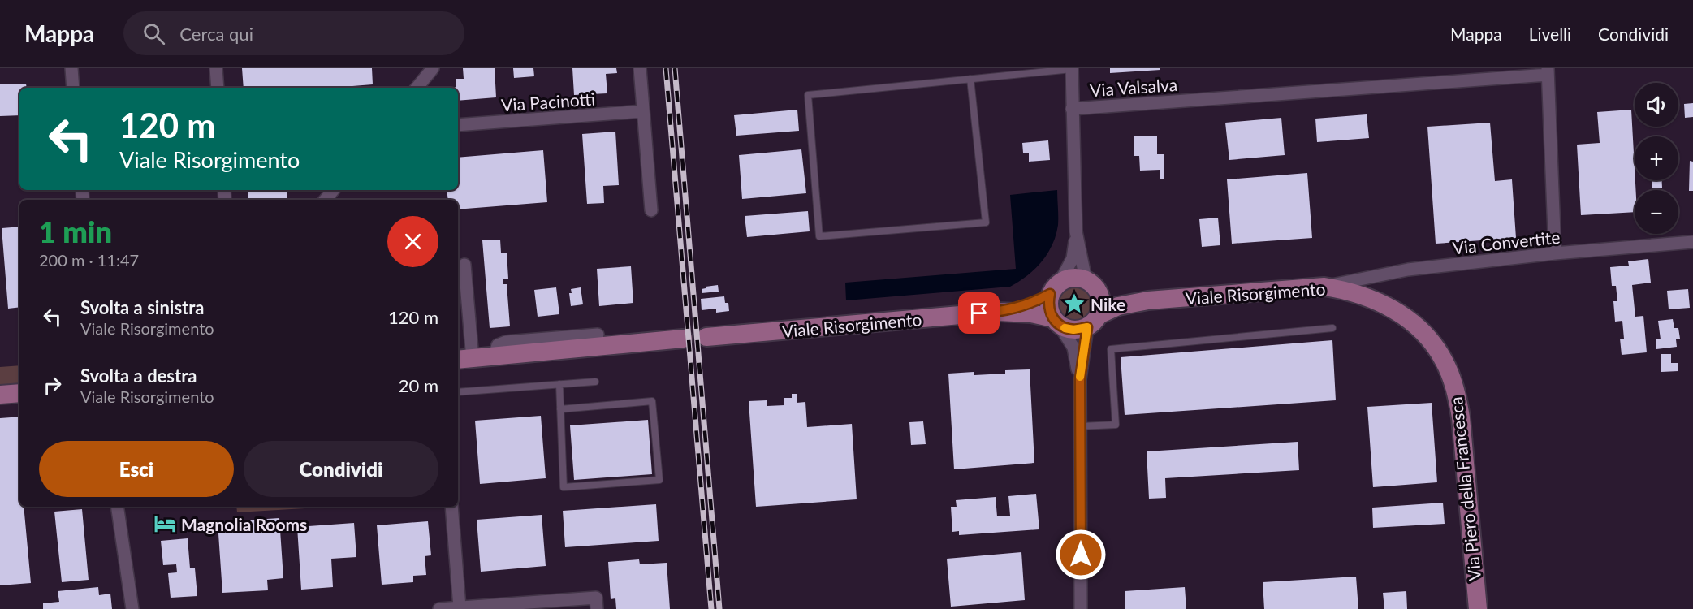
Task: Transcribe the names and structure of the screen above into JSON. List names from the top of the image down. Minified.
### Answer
{"streets":{"main road":["Viale Risorgimento","Via Piero della Francesca"],"street":["Via Valsalva","Via Pacinotti","Via Convertite"]},"crossings":[["Via Convertite","Viale Risorgimento"],["Viale Risorgimento","Via Piero della Francesca"]],"places":{"place":["Nike"],"hotel":["Magnolia Rooms"]},"page":{"header":"Mappa","search":"Cerca qui","nav":["Mappa","Livelli","Condividi"],"map_buttons":["+","−"],"turn":["120 m","Viale Risorgimento"],"heading":["1 min","200 m · 11:47"],"list":[{"name":"Svolta a sinistra","note":"Viale Risorgimento","value":"120 m"},{"name":"Svolta a destra","note":"Viale Risorgimento","value":"20 m"}],"buttons":["Esci","Condividi"]}}
